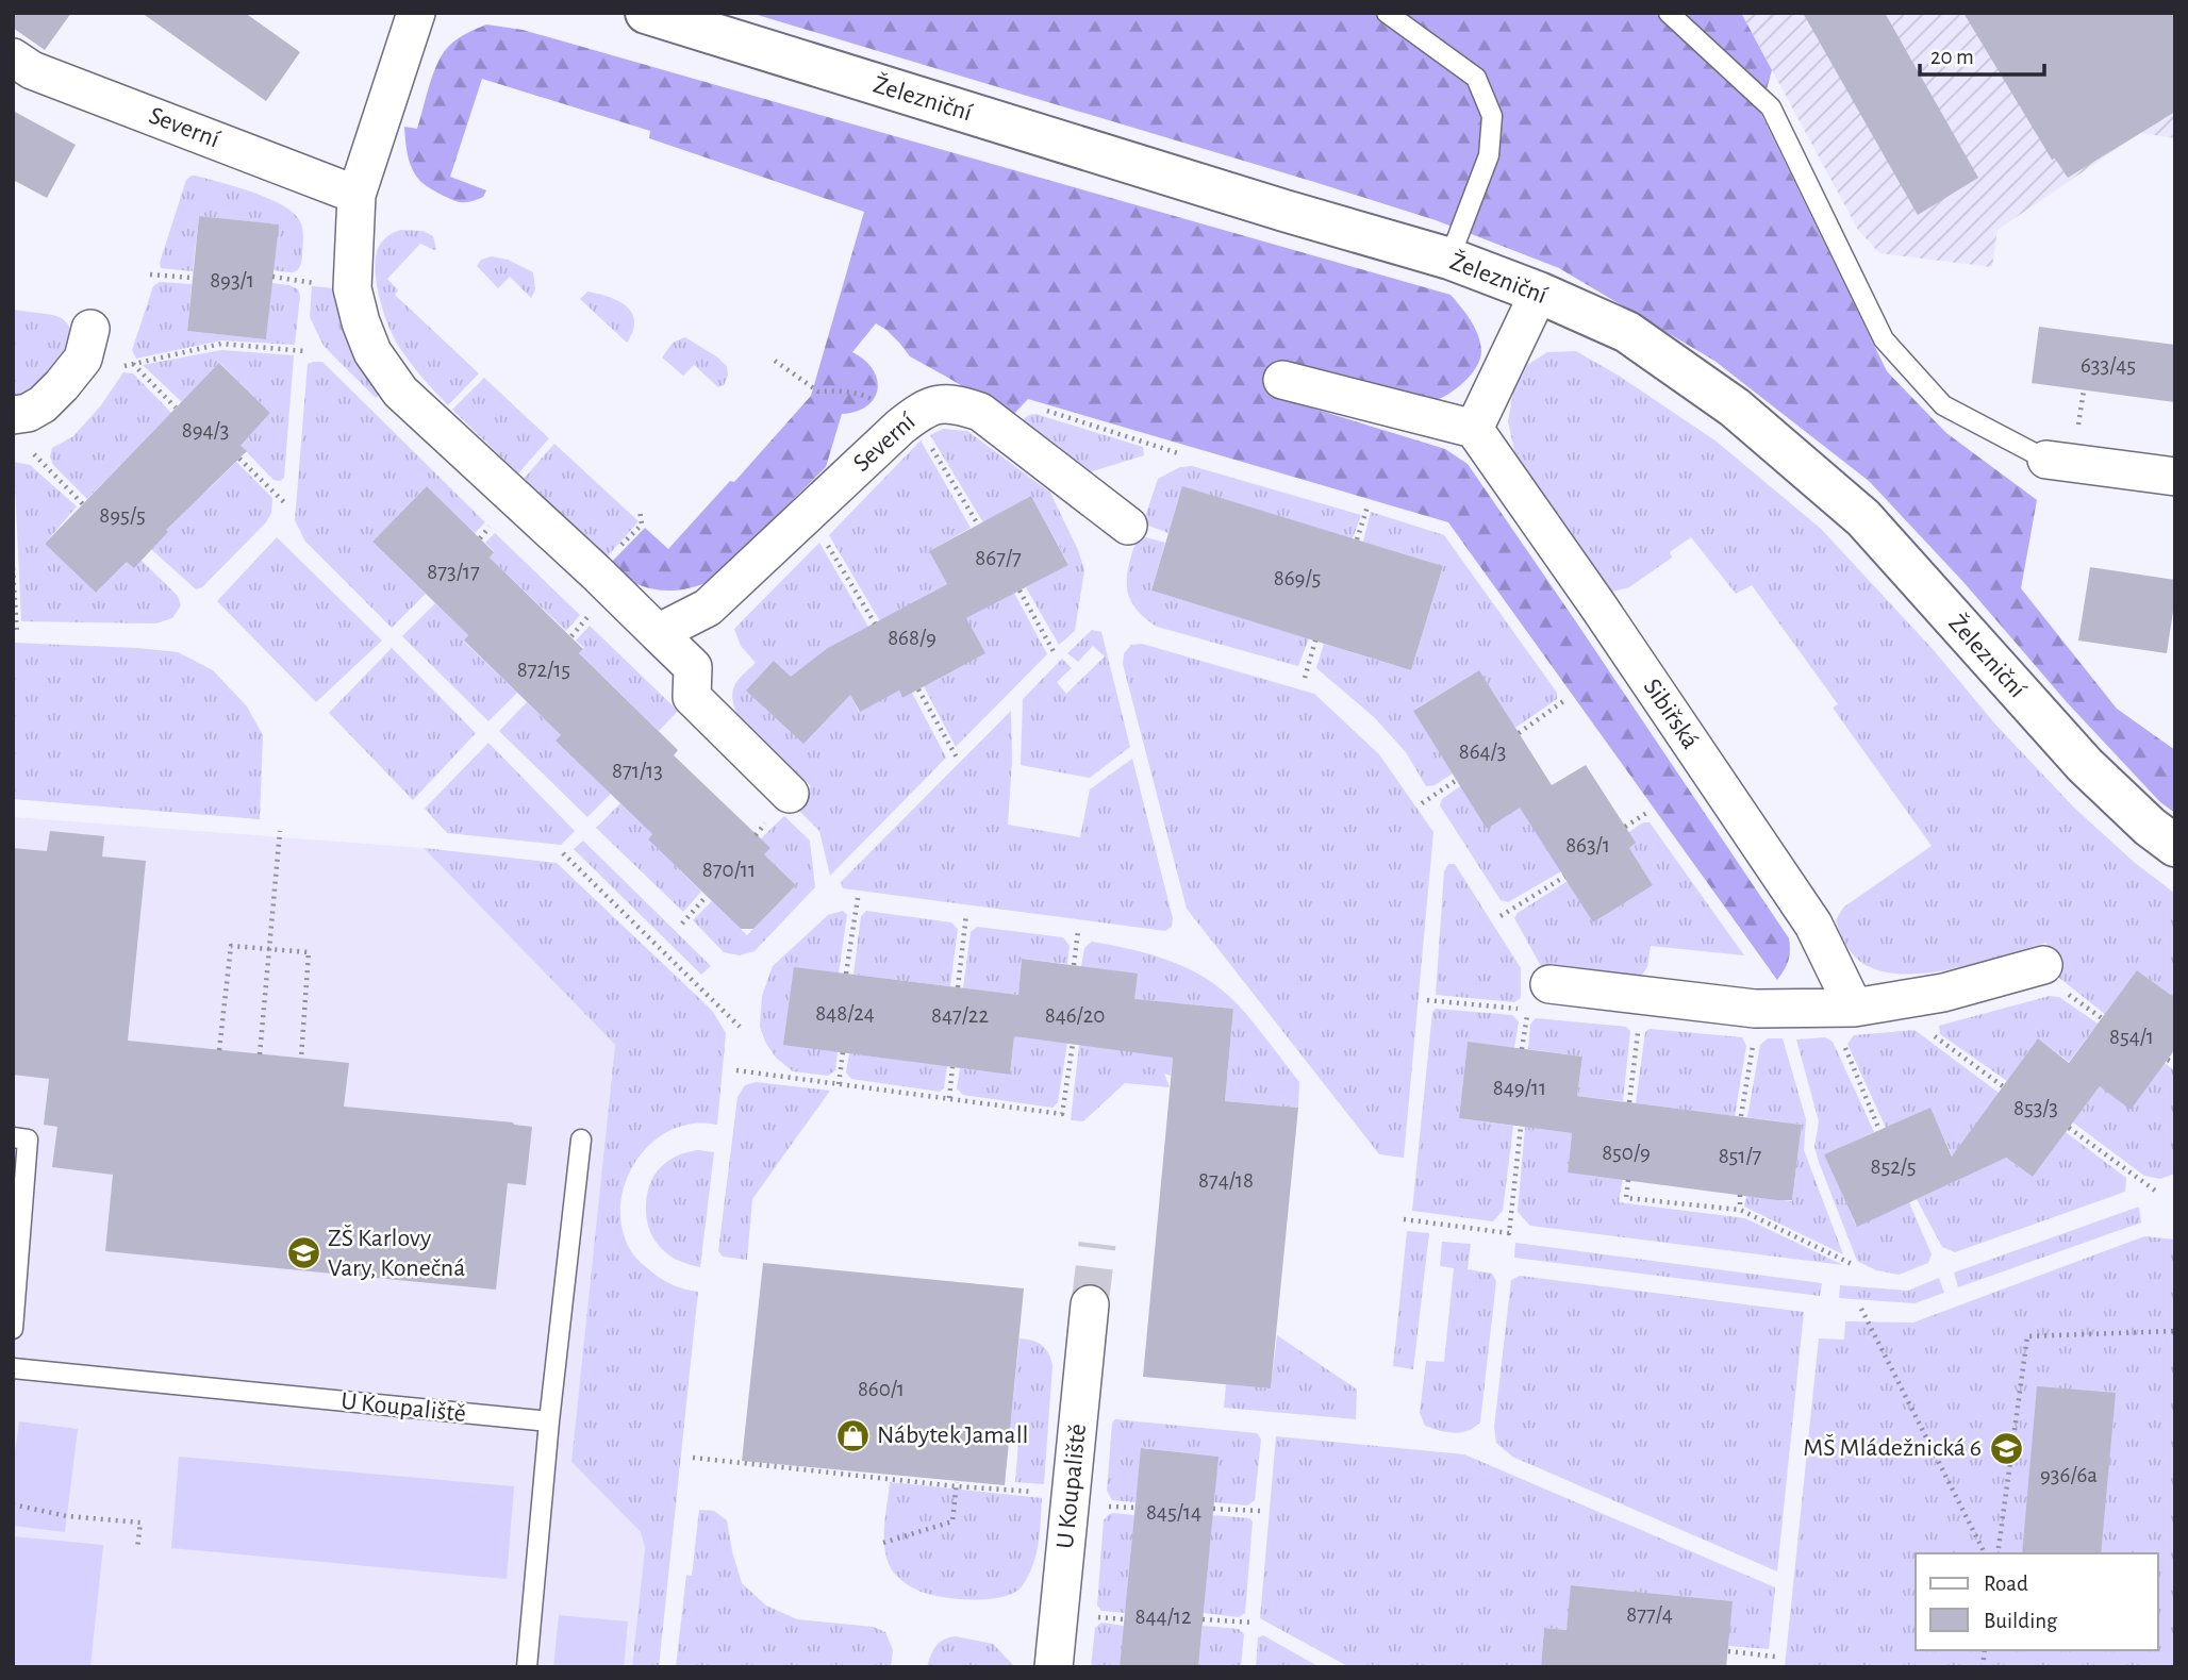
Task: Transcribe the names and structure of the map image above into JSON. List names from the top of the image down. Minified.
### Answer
{"streets":{"street":["Železniční","Severní","Sibiřská","U Koupaliště"]},"places":{"school or university":["ZŠ Karlovy Vary, Konečná","MŠ Mládežnická 6"],"shop":["Nábytek Jamall"]},"house_numbers":["893/1","633/45","894/3","895/5","867/7","873/17","869/5","868/9","872/15","864/3","871/13","863/1","870/11","848/24","847/22","846/20","854/1","849/11","853/3","850/9","851/7","852/5","874/18","860/1","936/6a","845/14","877/4","844/12"],"legend":["Road","Building"],"scale_bar":"20 m"}
